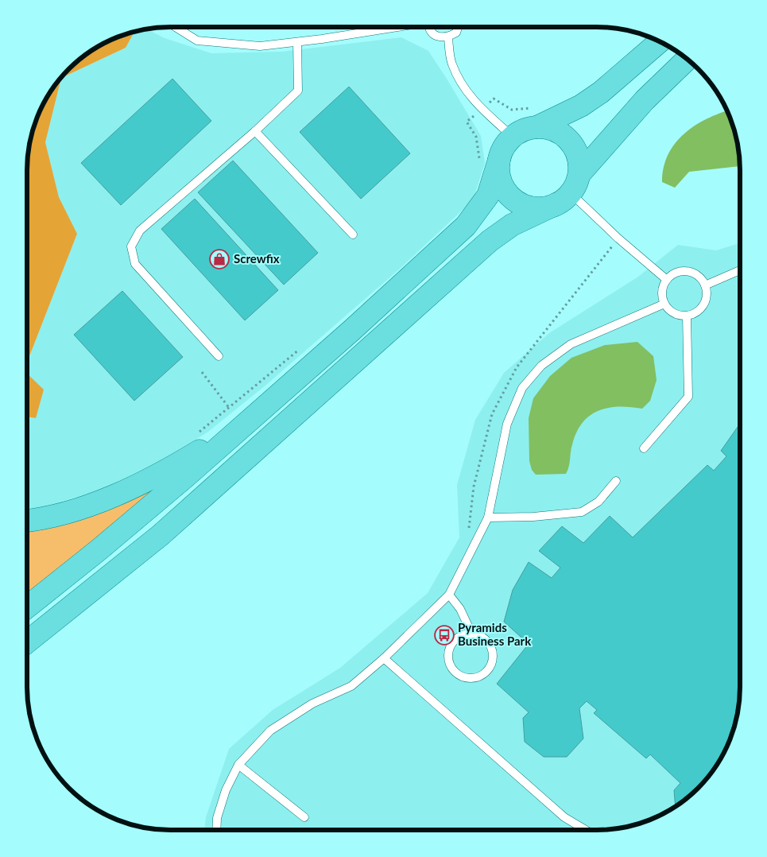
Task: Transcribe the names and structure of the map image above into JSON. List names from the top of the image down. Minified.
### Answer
{"places":{"shop":["Screwfix"],"bus stop":["Pyramids Business Park"]}}
